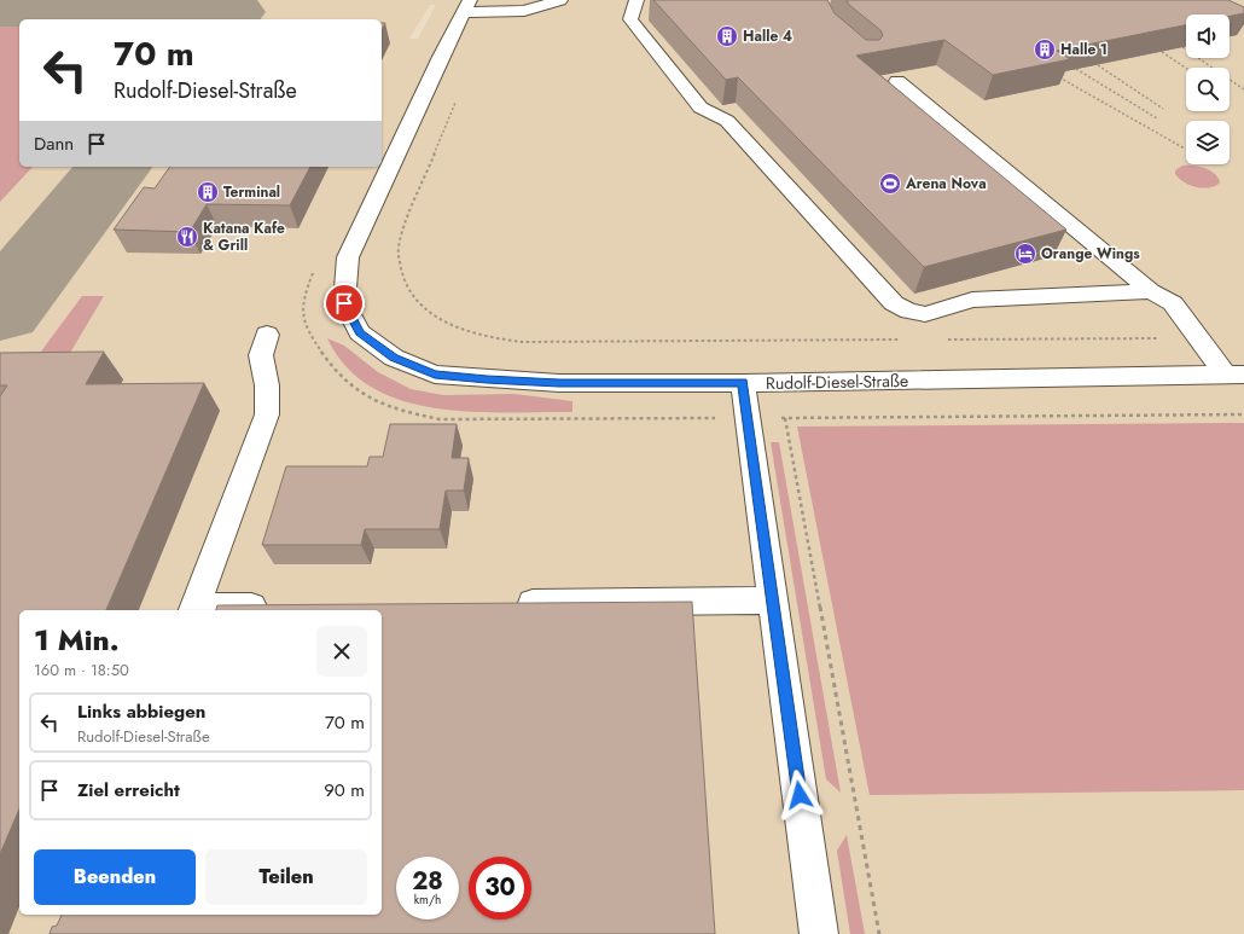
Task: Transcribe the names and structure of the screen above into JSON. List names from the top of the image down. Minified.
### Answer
{"streets":{"street":["Rudolf-Diesel-Straße"]},"places":{"building":["Halle 4","Halle 1","Terminal"],"sports":["Arena Nova"],"restaurant":["Katana Kafe & Grill"],"hotel":["Orange Wings"]},"page":{"turn":["70 m","Rudolf-Diesel-Straße"],"then":"Dann","heading":["1 Min.","160 m · 18:50"],"list":[{"name":"Links abbiegen","note":"Rudolf-Diesel-Straße","value":"70 m"},{"name":"Ziel erreicht","value":"90 m"}],"buttons":["Beenden","Teilen"],"speed":"28 km/h","limit":"30"}}
